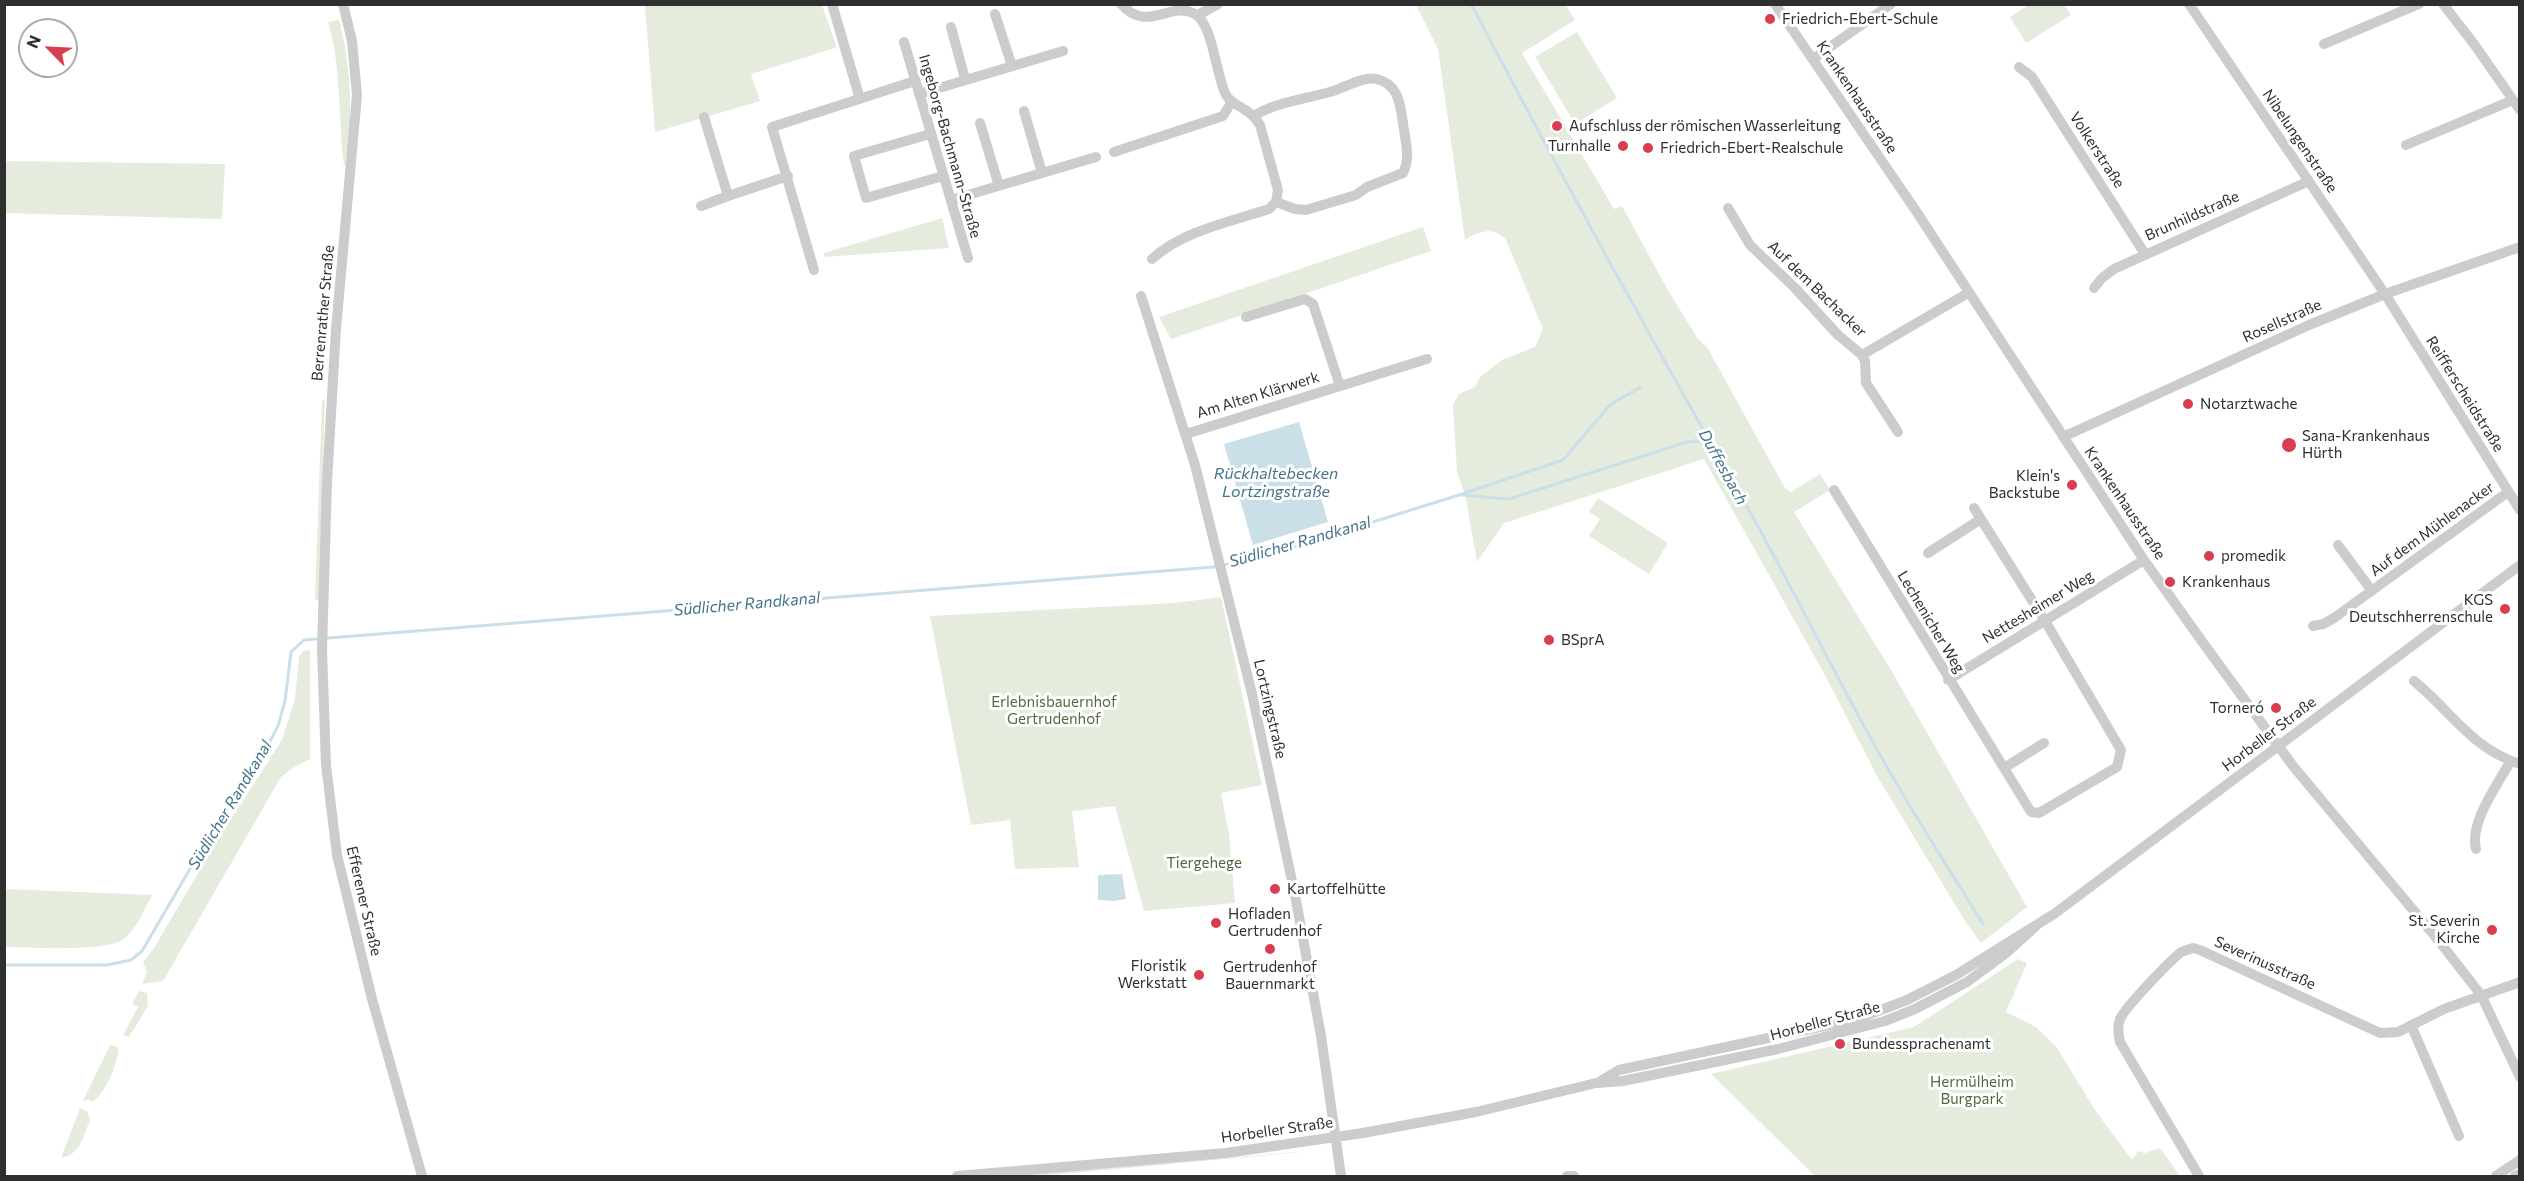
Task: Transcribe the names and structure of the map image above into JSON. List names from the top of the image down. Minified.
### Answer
{"streets":{"street":["Krankenhausstraße","Nibelungenstraße","Ingeborg-Bachmann-Straße","Volkerstraße","Brunhildstraße","Auf dem Bachacker","Berrenrather Straße","Rosellstraße","Reifferscheidstraße","Am Alten Klärwerk","Auf dem Mühlenacker","Nettesheimer Weg","Lechenicher Weg","Lortzingstraße","Horbeller Straße","Efferener Straße","Severinusstraße"]},"crossings":[["Krankenhausstraße","Auf dem Bachacker"],["Krankenhausstraße","Rosellstraße"],["Krankenhausstraße","Nettesheimer Weg"],["Krankenhausstraße","Horbeller Straße"],["Krankenhausstraße","Severinusstraße"],["Nibelungenstraße","Brunhildstraße"],["Nibelungenstraße","Rosellstraße"],["Nibelungenstraße","Reifferscheidstraße"],["Volkerstraße","Brunhildstraße"],["Berrenrather Straße","Efferener Straße"],["Rosellstraße","Reifferscheidstraße"],["Reifferscheidstraße","Auf dem Mühlenacker"],["Am Alten Klärwerk","Lortzingstraße"],["Nettesheimer Weg","Lechenicher Weg"],["Lortzingstraße","Horbeller Straße"]],"water":["Duffesbach","Rückhaltebecken Lortzingstraße","Südlicher Randkanal"],"parks":["Erlebnisbauernhof Gertrudenhof","Tiergehege","Hermülheim Burgpark"],"places":["Friedrich-Ebert-Schule","Aufschluss der römischen Wasserleitung","Turnhalle","Friedrich-Ebert-Realschule","Notarztwache","Sana-Krankenhaus Hürth","Klein's Backstube","promedik","Krankenhaus","KGS Deutschherrenschule","BSprA","Torneró","Kartoffelhütte","Hofladen Gertrudenhof","St. Severin Kirche","Gertrudenhof Bauernmarkt","Floristik Werkstatt","Bundessprachenamt"],"north":"top left"}
